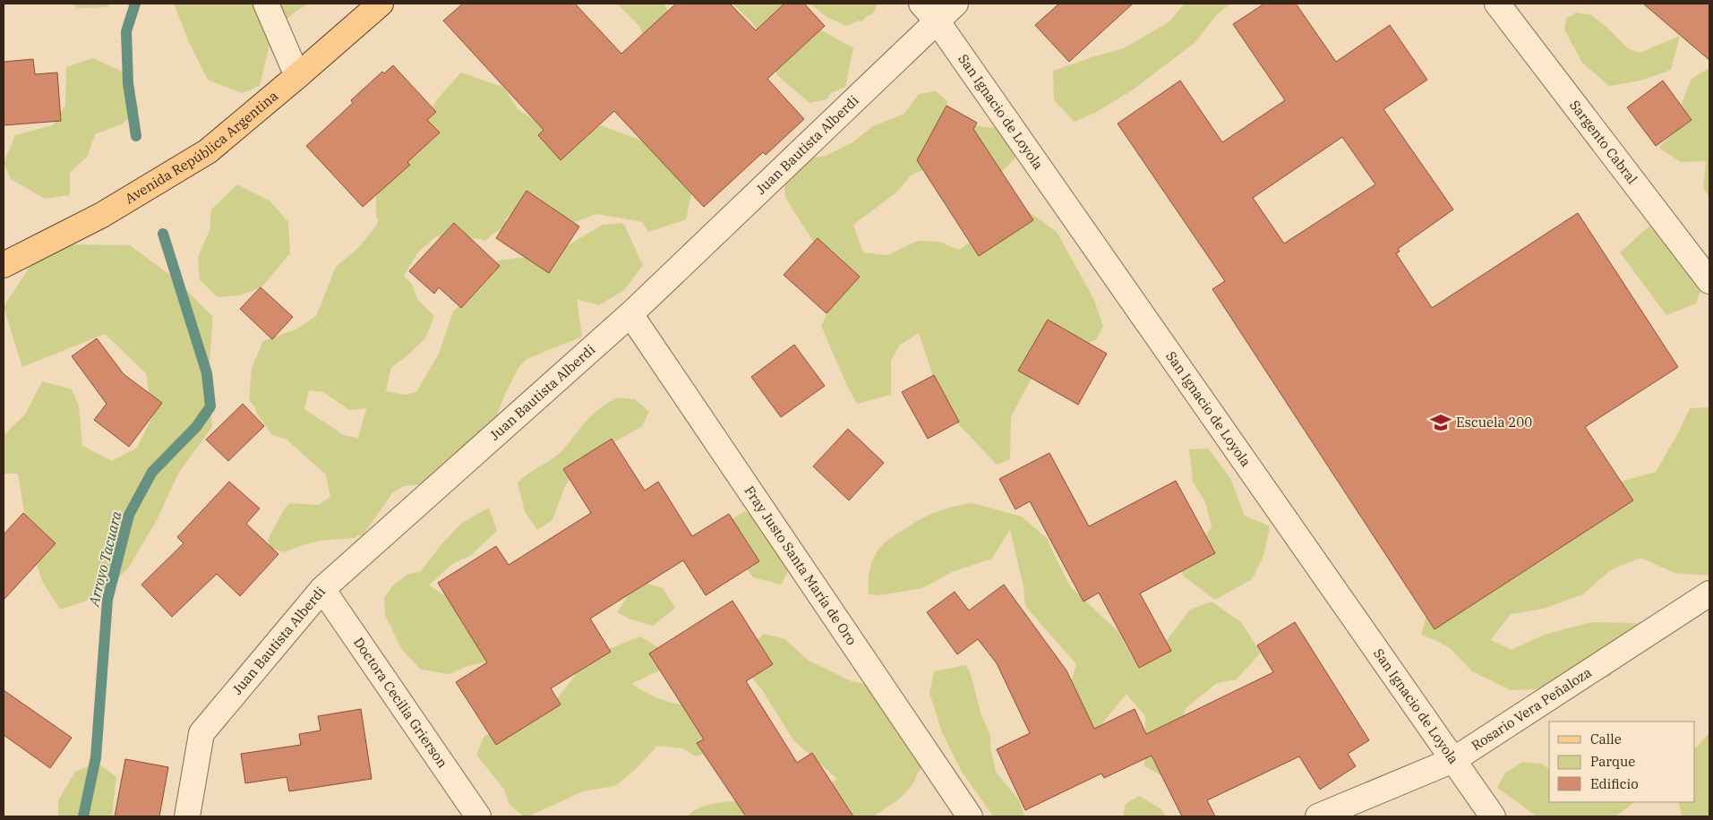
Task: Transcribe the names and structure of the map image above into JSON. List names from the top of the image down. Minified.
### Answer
{"streets":{"main road":["Avenida República Argentina"],"street":["San Ignacio de Loyola","Sargento Cabral","Juan Bautista Alberdi","Fray Justo Santa María de Oro","Doctora Cecilia Grierson","Rosario Vera Peñaloza"]},"crossings":[["San Ignacio de Loyola","Juan Bautista Alberdi"],["San Ignacio de Loyola","Rosario Vera Peñaloza"],["Juan Bautista Alberdi","Fray Justo Santa María de Oro"],["Juan Bautista Alberdi","Doctora Cecilia Grierson"]],"water":["Arroyo Tacuara"],"places":{"school or university":["Escuela 200"]},"legend":["Calle","Parque","Edificio"]}
